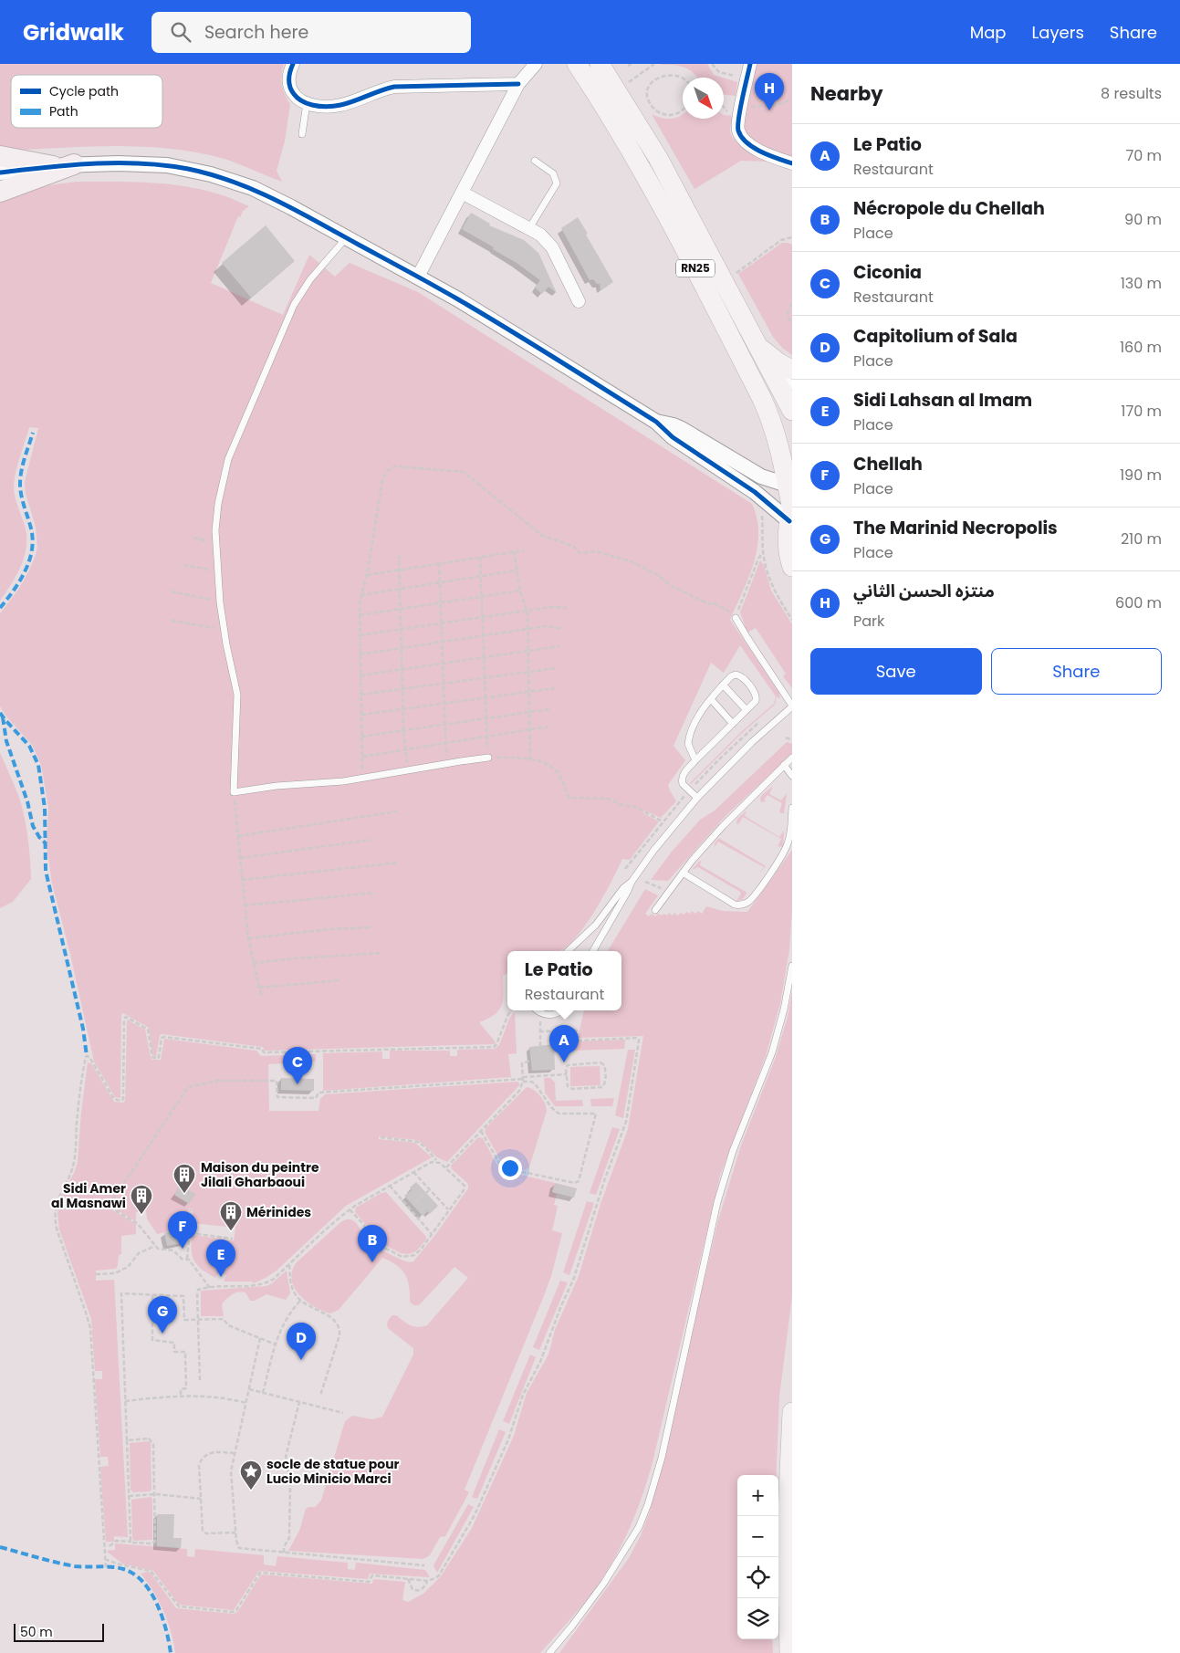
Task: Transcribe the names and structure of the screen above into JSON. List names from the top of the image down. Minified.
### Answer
{"streets":{"main road":["RN25"]},"places":{"building":["Maison du peintre Jilali Gharbaoui","Sidi Amer al Masnawi","Mérinides"],"place":["socle de statue pour Lucio Minicio Marci"]},"legend":["Cycle path","Path"],"scale_bar":"50 m","north":"bottom right","page":{"header":"Gridwalk","search":"Search here","nav":["Map","Layers","Share"],"heading":["Nearby","8 results"],"pins":["H","A","C","F","B","E","G","D"],"list":[{"mark":"A","name":"Le Patio","note":"Restaurant","value":"70 m"},{"mark":"B","name":"Nécropole du Chellah","note":"Place","value":"90 m"},{"mark":"C","name":"Ciconia","note":"Restaurant","value":"130 m"},{"mark":"D","name":"Capitolium of Sala","note":"Place","value":"160 m"},{"mark":"E","name":"Sidi Lahsan al Imam","note":"Place","value":"170 m"},{"mark":"F","name":"Chellah","note":"Place","value":"190 m"},{"mark":"G","name":"The Marinid Necropolis","note":"Place","value":"210 m"},{"mark":"H","name":"منتزه الحسن الثاني","note":"Park","value":"600 m"}],"buttons":["Save","Share"],"popup":["Le Patio","Restaurant"],"map_buttons":["+","−"],"scale":"50 m"}}
